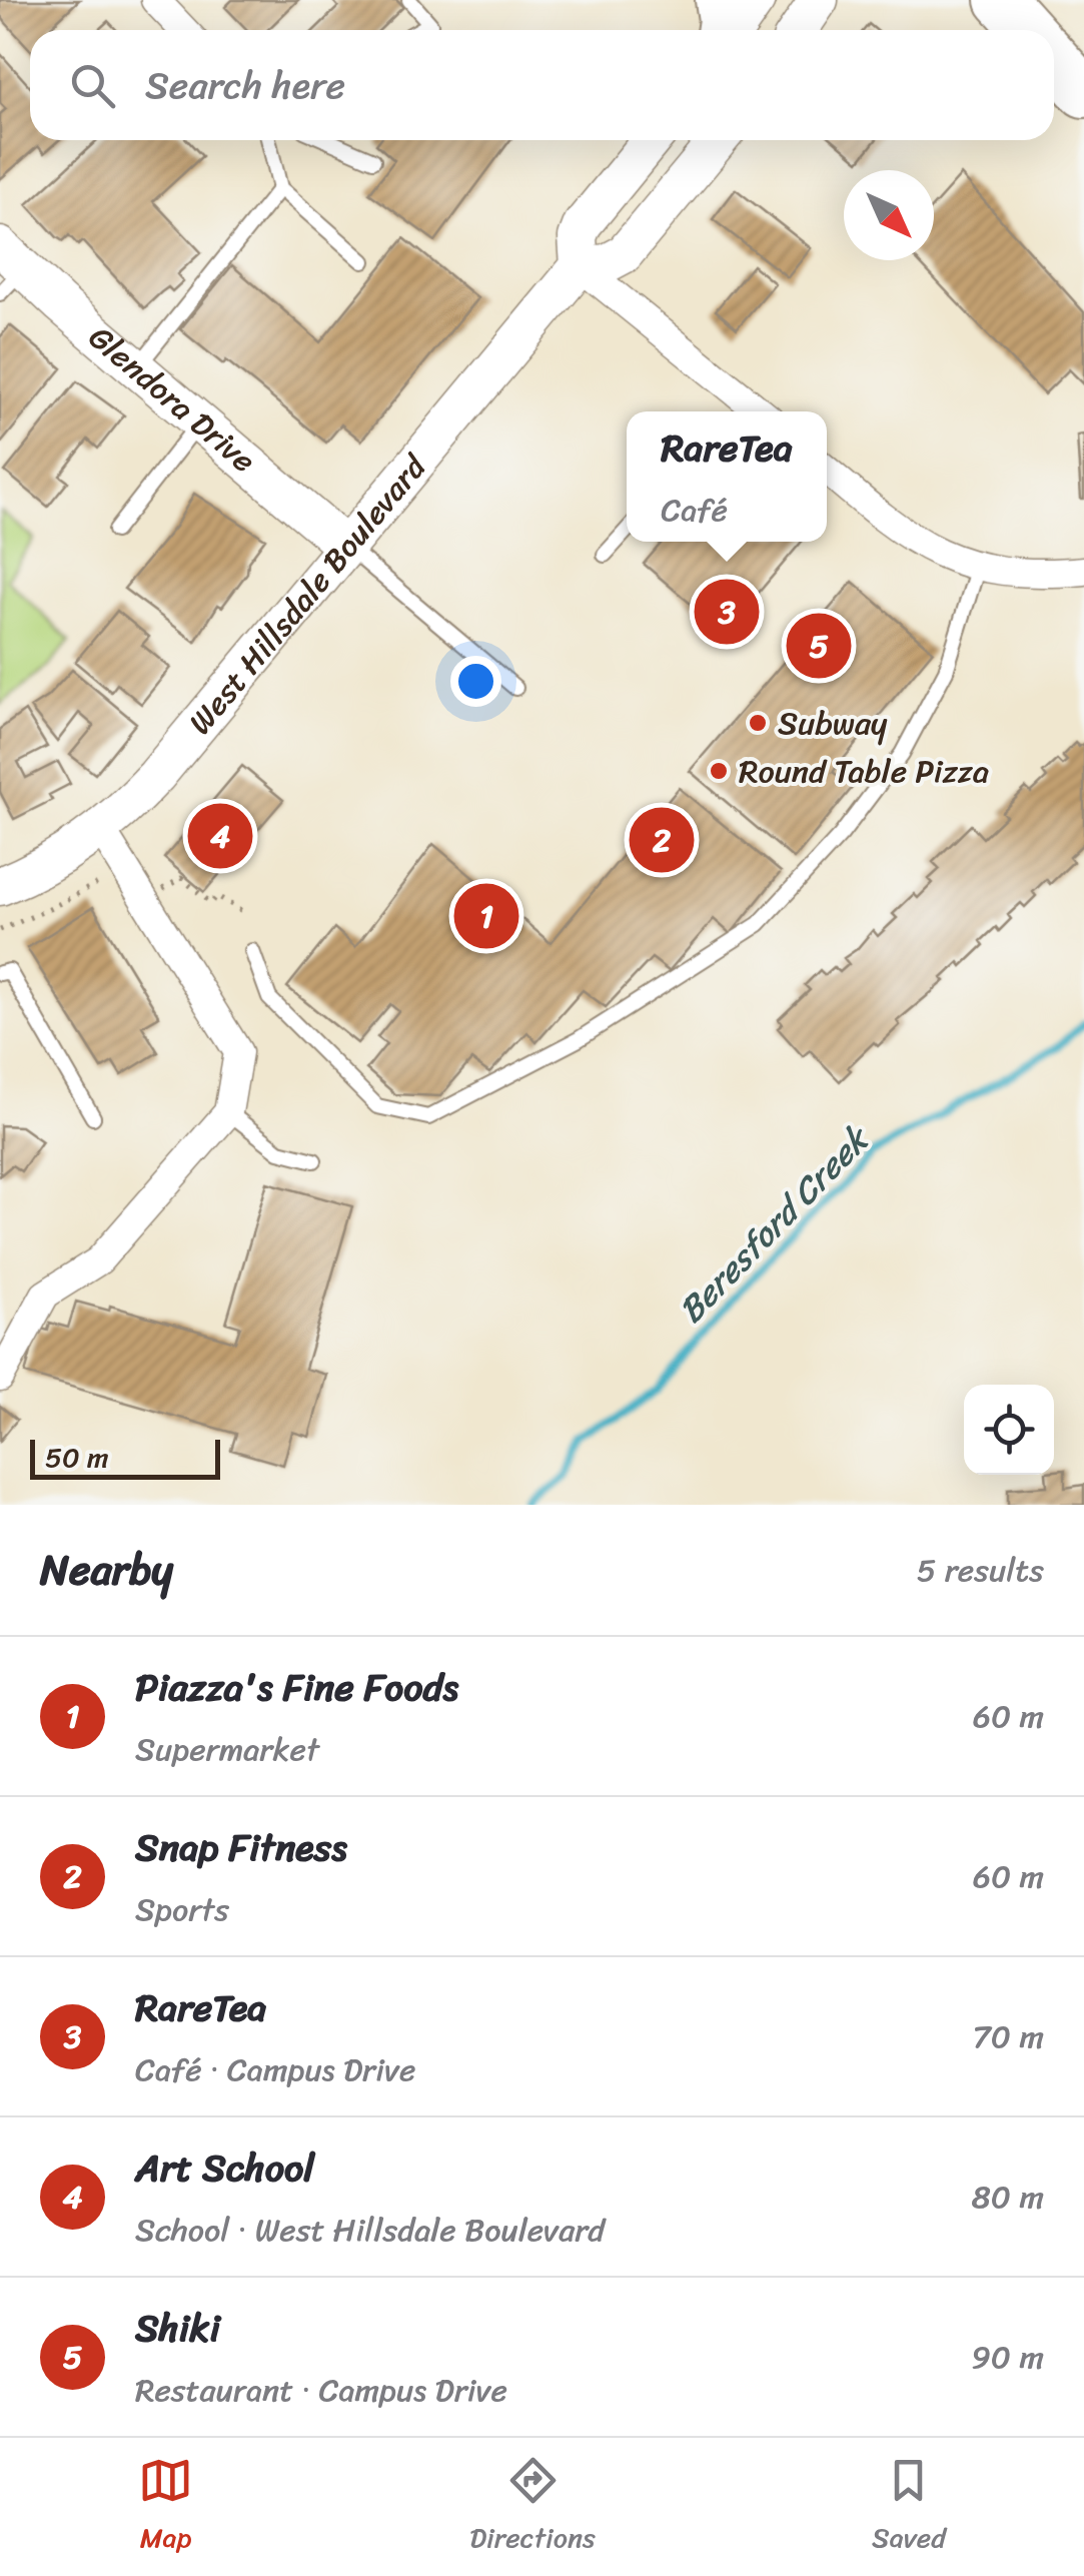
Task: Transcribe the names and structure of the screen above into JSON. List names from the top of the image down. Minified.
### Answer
{"streets":{"main road":["Glendora Drive","West Hillsdale Boulevard"]},"crossings":[["Glendora Drive","West Hillsdale Boulevard"]],"water":["Beresford Creek"],"places":["Subway","Round Table Pizza"],"scale_bar":"50 m","north":"bottom right","page":{"search":"Search here","popup":["RareTea","Café"],"pins":["3","5","4","2","1"],"scale":"50 m","heading":["Nearby","5 results"],"list":[{"mark":"1","name":"Piazza's Fine Foods","note":"Supermarket","value":"60 m"},{"mark":"2","name":"Snap Fitness","note":"Sports","value":"60 m"},{"mark":"3","name":"RareTea","note":"Café · Campus Drive","value":"70 m"},{"mark":"4","name":"Art School","note":"School · West Hillsdale Boulevard","value":"80 m"},{"mark":"5","name":"Shiki","note":"Restaurant · Campus Drive","value":"90 m"}],"nav":["Map","Directions","Saved"]}}
